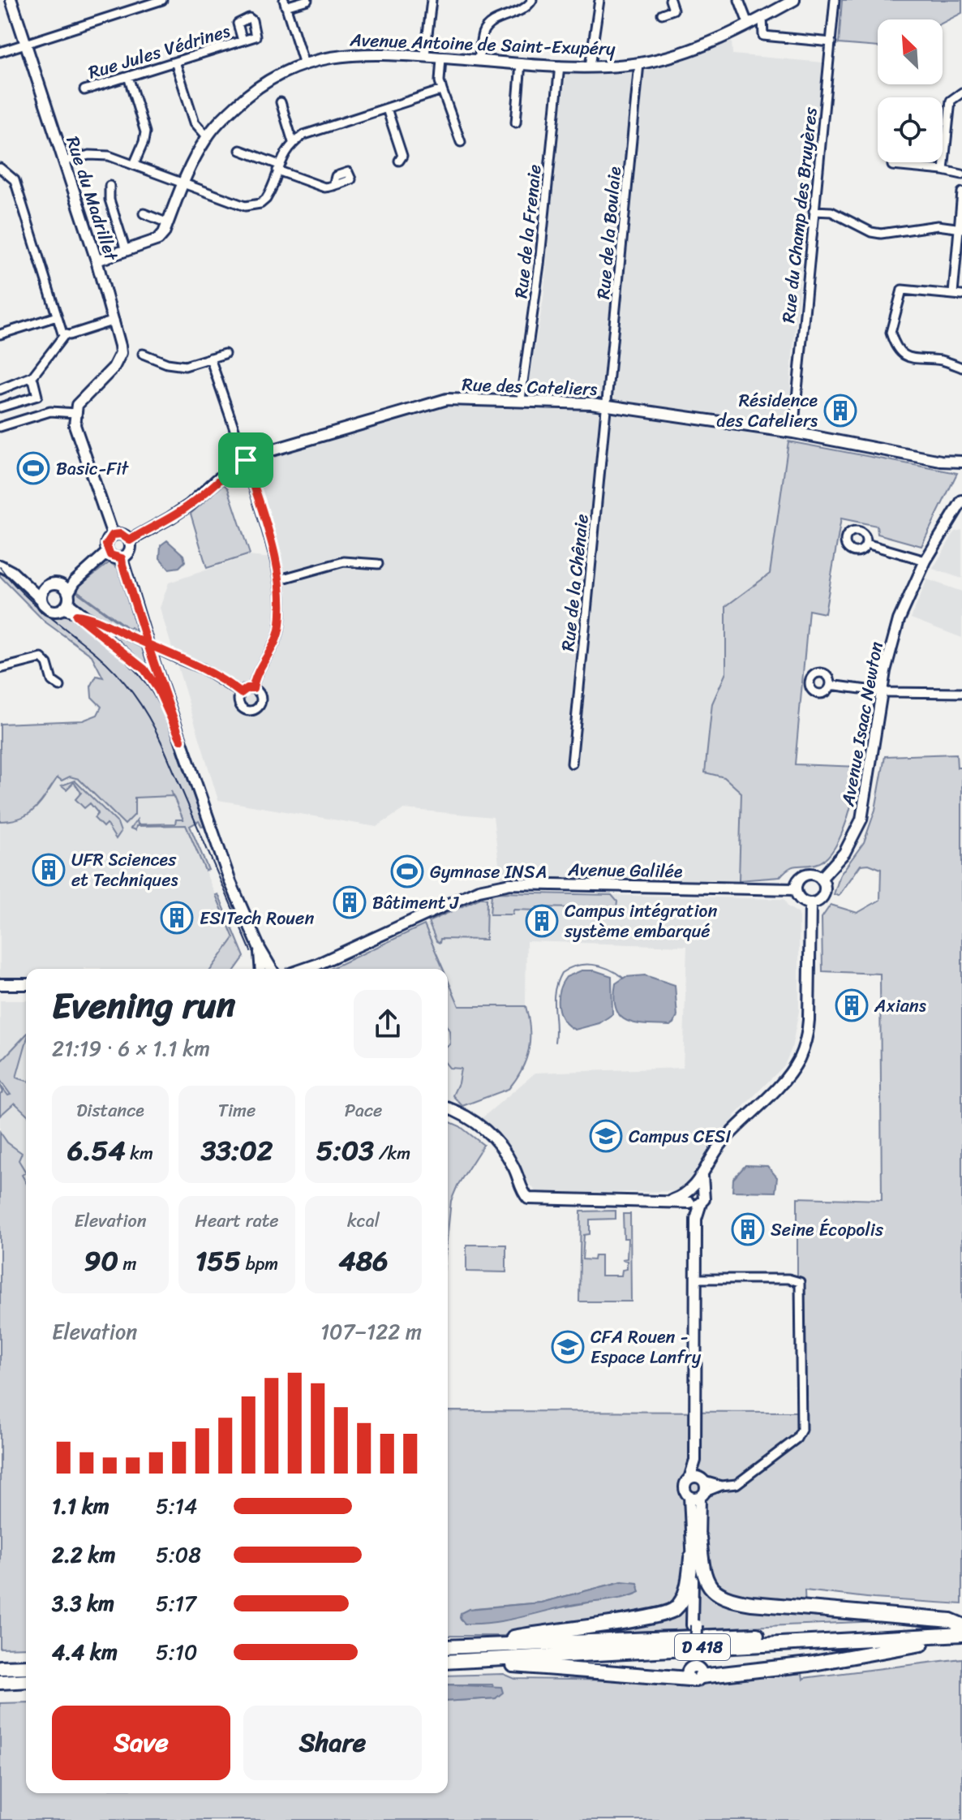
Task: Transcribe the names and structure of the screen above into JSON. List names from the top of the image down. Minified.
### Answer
{"streets":{"highway":["D 418"],"street":["Avenue Antoine de Saint-Exupéry","Rue Jules Védrines","Rue du Madrillet","Rue du Champ des Bruyères","Rue de la Frenaie","Rue de la Boulaie","Rue des Cateliers","Rue de la Chênaie","Avenue Isaac Newton","Avenue Galilée"]},"crossings":[["Avenue Antoine de Saint-Exupéry","Rue du Madrillet"],["Avenue Antoine de Saint-Exupéry","Rue de la Frenaie"],["Avenue Antoine de Saint-Exupéry","Rue de la Boulaie"],["Rue du Champ des Bruyères","Rue des Cateliers"],["Rue de la Frenaie","Rue des Cateliers"],["Rue de la Boulaie","Rue des Cateliers"],["Rue de la Boulaie","Rue de la Chênaie"],["Rue des Cateliers","Rue de la Chênaie"],["Avenue Isaac Newton","Avenue Galilée"]],"places":{"building":["Résidence des Cateliers","UFR Sciences et Techniques","Bâtiment J","ESITech Rouen","Campus intégration système embarqué","Axians","Seine Écopolis"],"sports":["Basic-Fit","Gymnase INSA"],"school or university":["Campus CESI","CFA Rouen - Espace Lanfry"]},"north":"top left","page":{"heading":["Evening run","21:19 · 6 × 1.1 km"],"stats":[["Distance","6.54 km"],["Time","33:02"],["Pace","5:03 /km"],["Elevation","90 m"],["Heart rate","155 bpm"],["kcal","486"]],"chart":["Elevation","107–122 m"],"list":[{"name":"1.1 km","note":"5:14"},{"name":"2.2 km","note":"5:08"},{"name":"3.3 km","note":"5:17"},{"name":"4.4 km","note":"5:10"}],"buttons":["Save","Share"]}}
